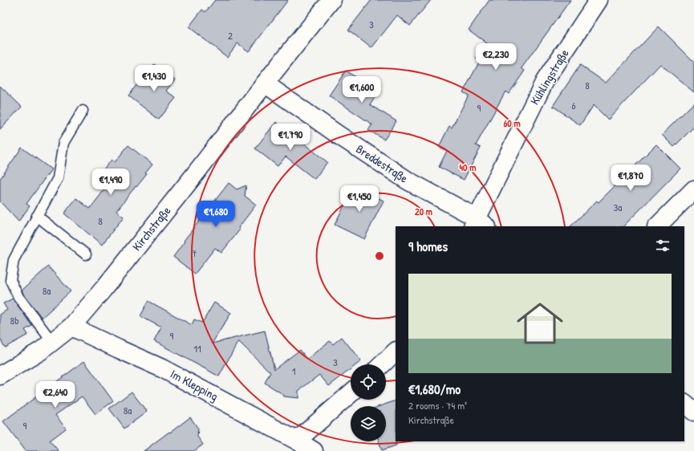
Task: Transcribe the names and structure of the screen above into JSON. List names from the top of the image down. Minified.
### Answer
{"streets":{"street":["Kühlingstraße","Breddestraße","Kirchstraße","Im Klepping"]},"crossings":[["Kühlingstraße","Breddestraße"],["Breddestraße","Kirchstraße"],["Kirchstraße","Im Klepping"]],"house_numbers":["3","2","8","6","9","3a","8","7","8a","8b","9","11","3","1","8a","9"],"page":{"price":["€2,230","€1,430","€1,600","€1,790","€1,870","€1,490","€1,450","€1,680","€2,640"],"heading":"9 homes","list":[{"name":"€1,680/mo","note":"2 rooms · 74 m² · Kirchstraße"}]},"rings":["60 m","40 m","20 m"]}
